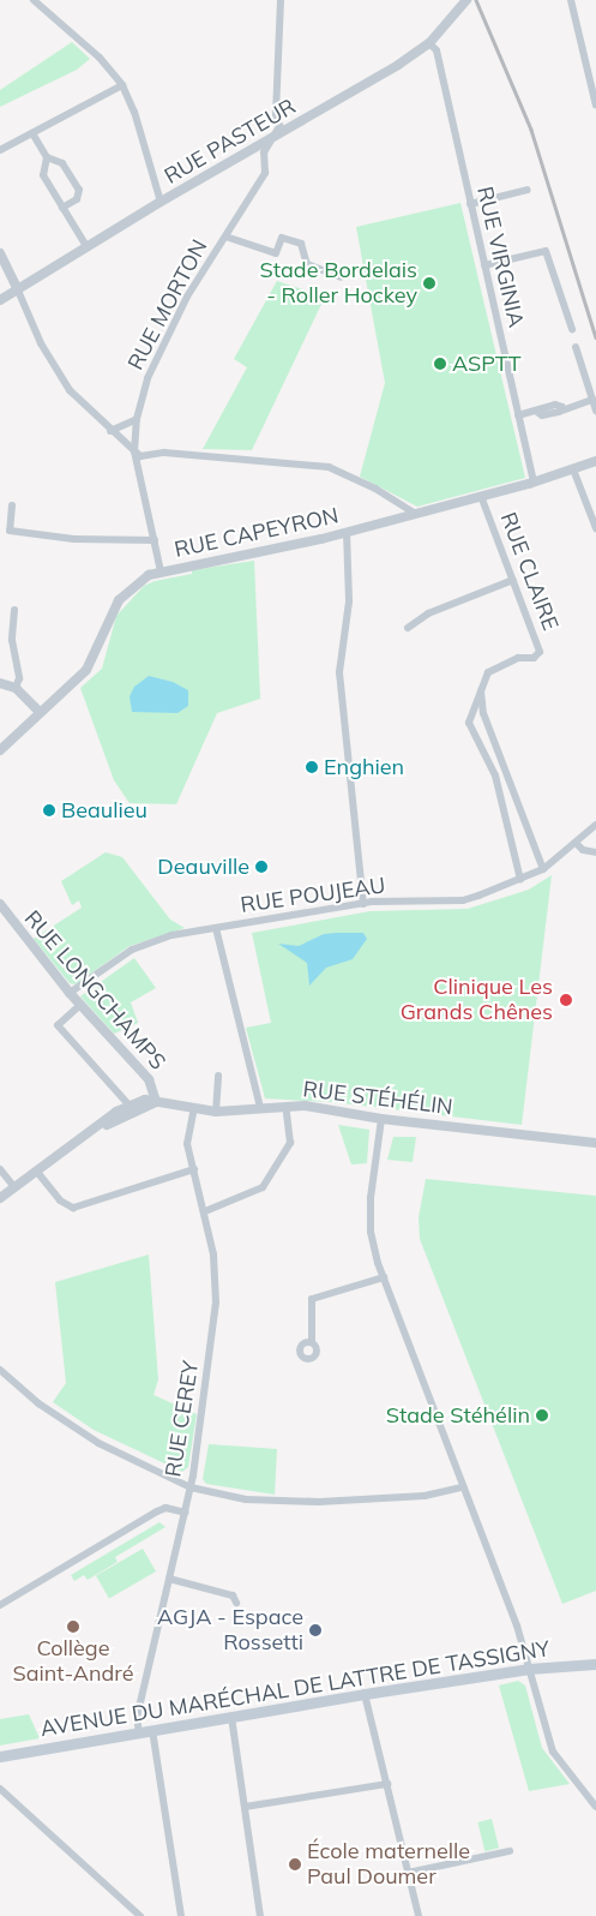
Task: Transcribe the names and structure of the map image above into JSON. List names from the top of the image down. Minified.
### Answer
{"streets":{"main road":["AVENUE DU MARÉCHAL DE LATTRE DE TASSIGNY"],"street":["RUE PASTEUR","RUE VIRGINIA","RUE MORTON","RUE CAPEYRON","RUE CLAIRE","RUE POUJEAU","RUE LONGCHAMPS","RUE STÉHÉLIN","RUE CEREY"]},"crossings":[["RUE PASTEUR","RUE VIRGINIA"],["RUE PASTEUR","RUE MORTON"],["RUE VIRGINIA","RUE CAPEYRON"],["RUE MORTON","RUE CAPEYRON"],["RUE CAPEYRON","RUE CLAIRE"],["RUE CLAIRE","RUE POUJEAU"],["RUE POUJEAU","RUE LONGCHAMPS"],["RUE LONGCHAMPS","RUE STÉHÉLIN"],["RUE STÉHÉLIN","RUE CEREY"],["RUE CEREY","AVENUE DU MARÉCHAL DE LATTRE DE TASSIGNY"]],"places":["Stade Bordelais - Roller Hockey","ASPTT","Enghien","Beaulieu","Deauville","Clinique Les Grands Chênes","Stade Stéhélin","Collège Saint-André","AGJA - Espace Rossetti","École maternelle Paul Doumer"]}
